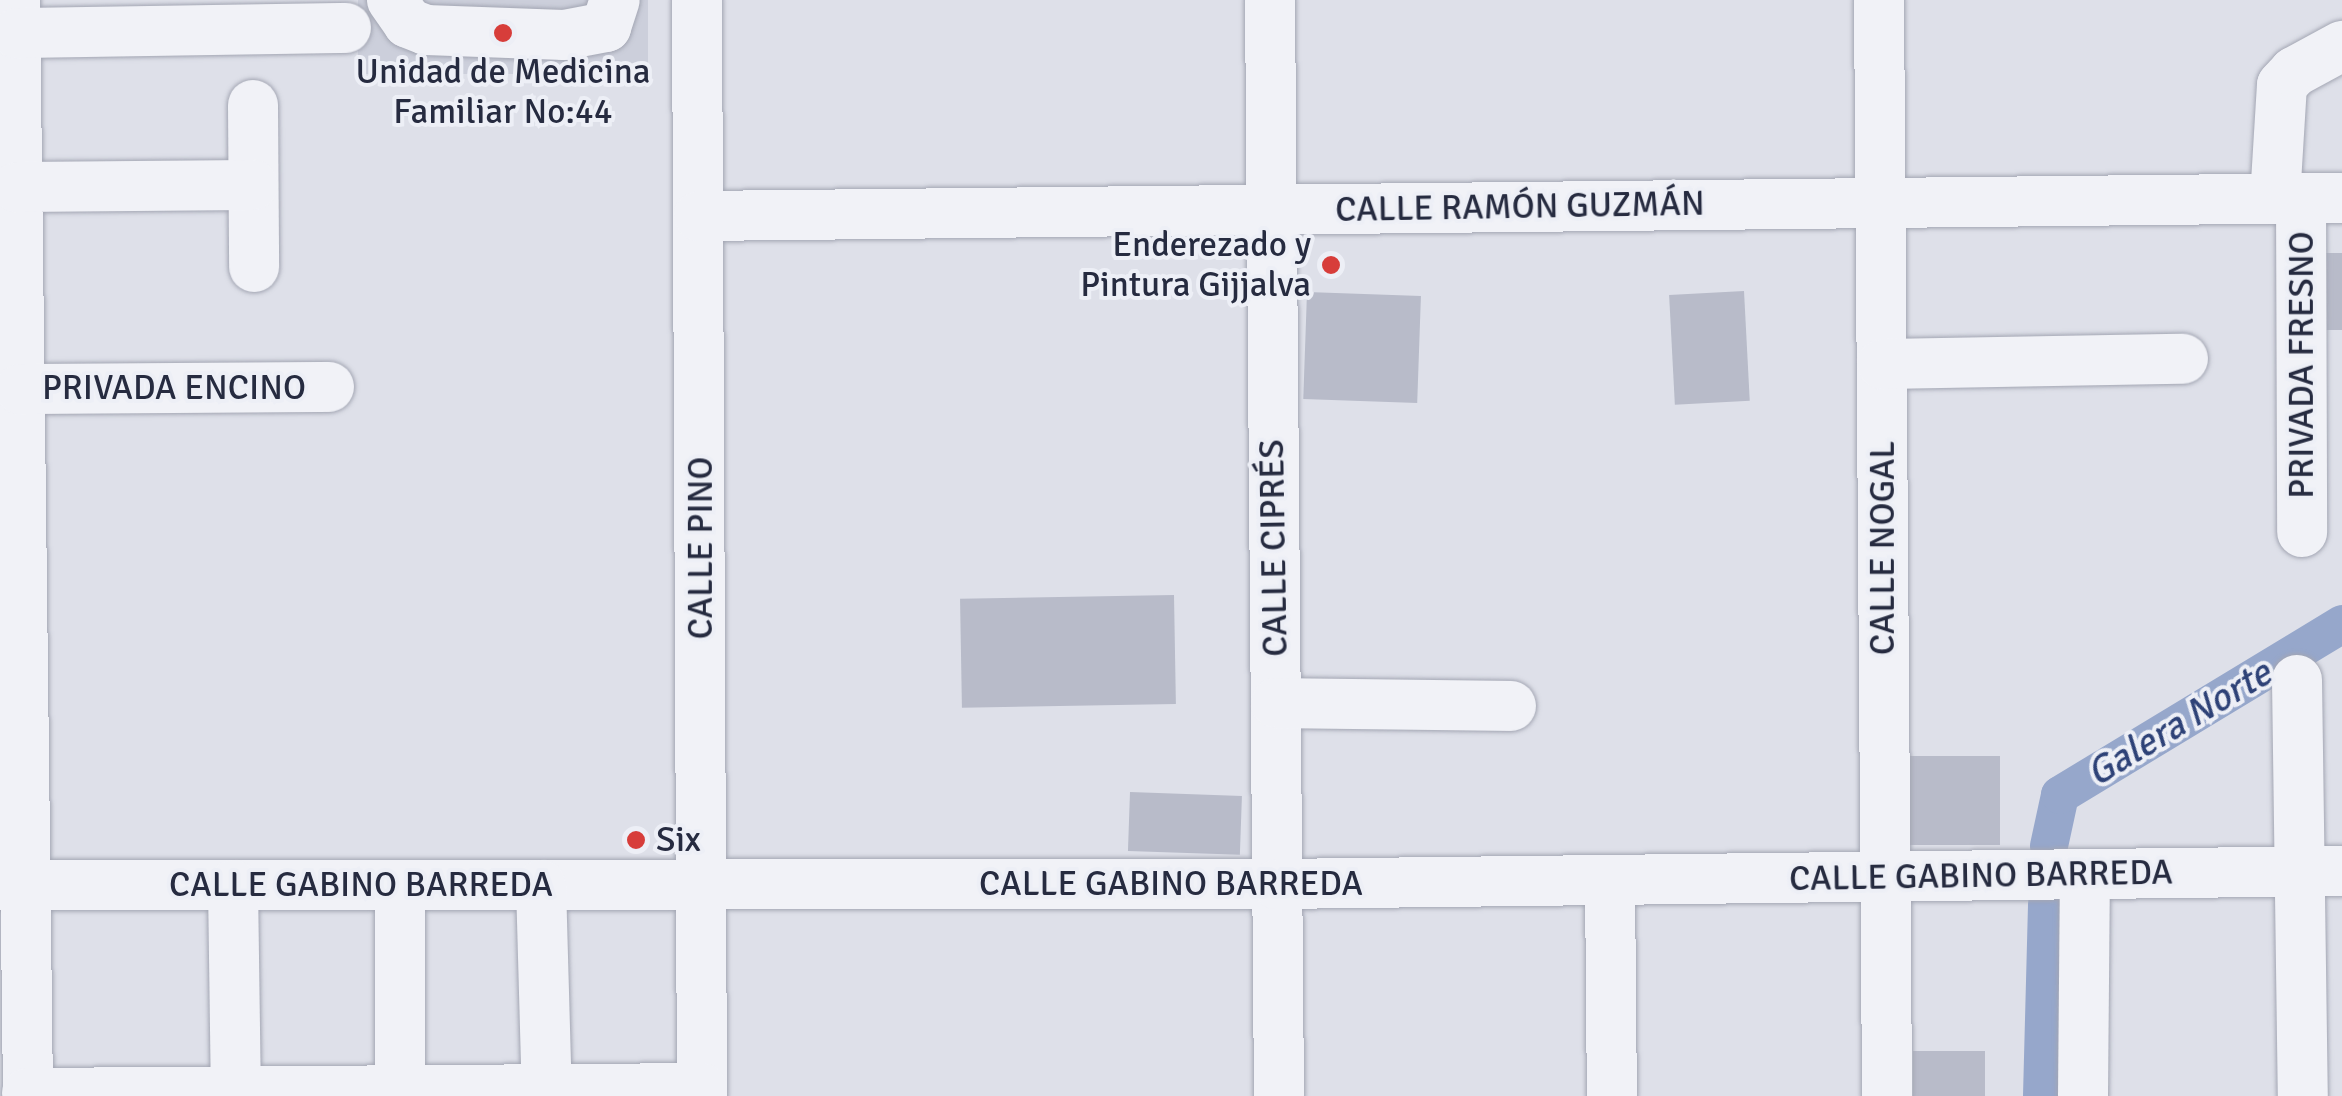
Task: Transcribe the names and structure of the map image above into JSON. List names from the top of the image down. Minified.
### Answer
{"streets":{"street":["CALLE RAMÓN GUZMÁN","PRIVADA FRESNO","PRIVADA ENCINO","CALLE PINO","CALLE CIPRÉS","CALLE NOGAL","CALLE GABINO BARREDA"]},"crossings":[["CALLE RAMÓN GUZMÁN","PRIVADA FRESNO"],["CALLE RAMÓN GUZMÁN","CALLE PINO"],["CALLE RAMÓN GUZMÁN","CALLE CIPRÉS"],["CALLE RAMÓN GUZMÁN","CALLE NOGAL"],["CALLE PINO","CALLE GABINO BARREDA"],["CALLE CIPRÉS","CALLE GABINO BARREDA"],["CALLE NOGAL","CALLE GABINO BARREDA"]],"water":["Galera Norte"],"places":["Unidad de Medicina Familiar No:44","Enderezado y Pintura Gijjalva","Six"]}
